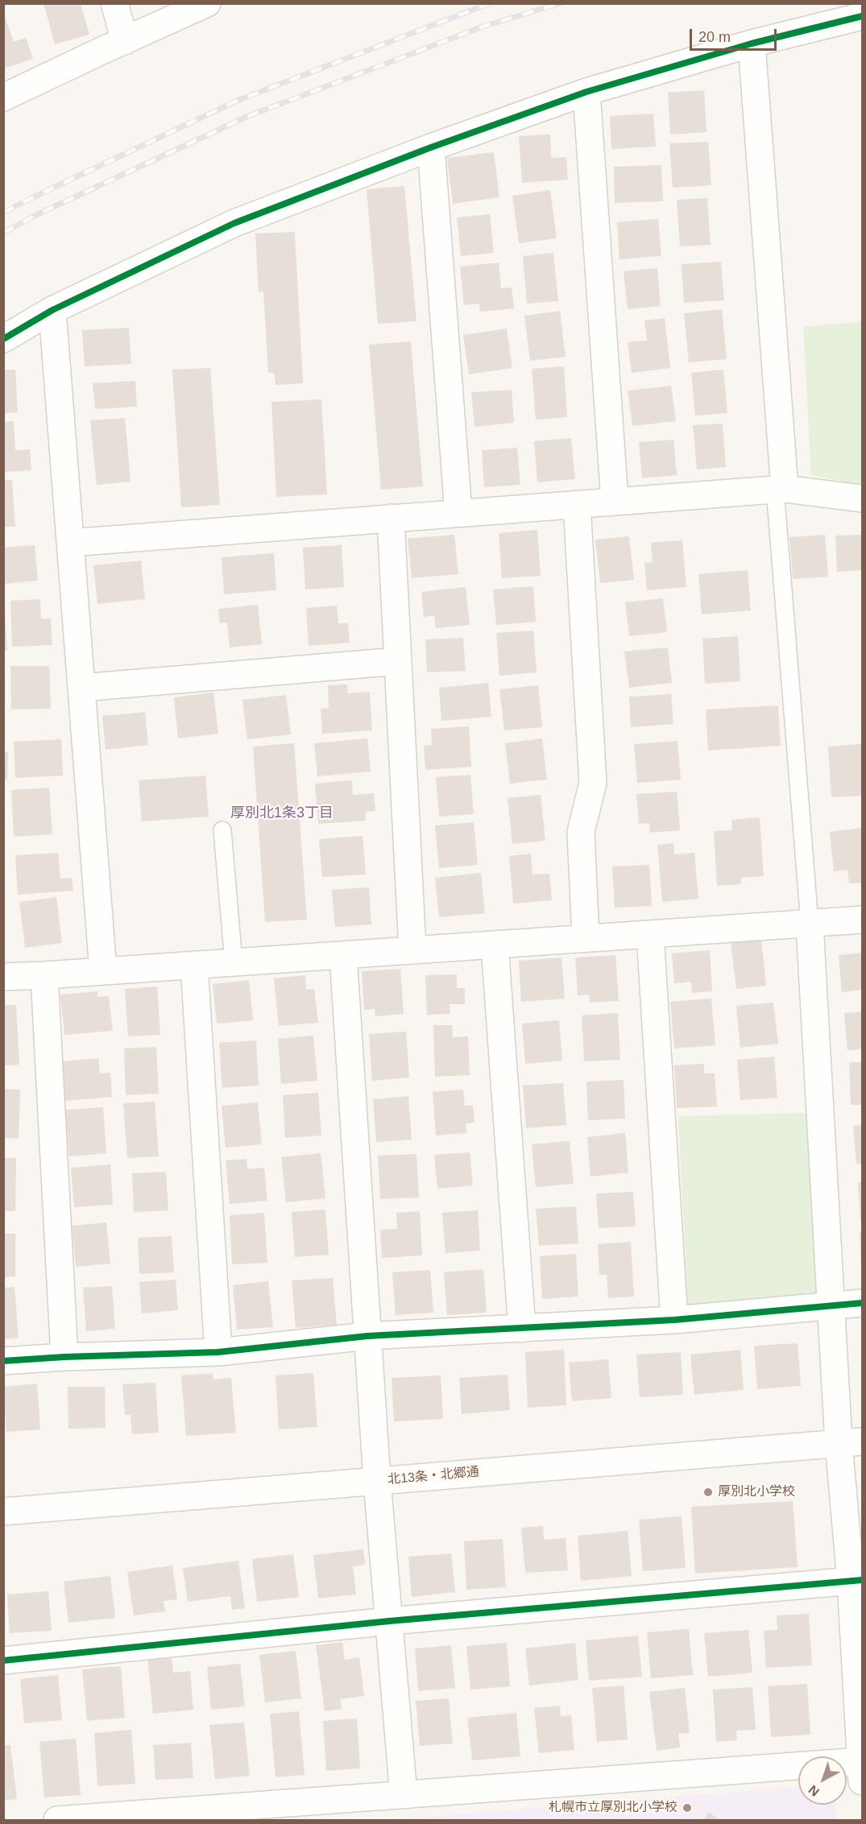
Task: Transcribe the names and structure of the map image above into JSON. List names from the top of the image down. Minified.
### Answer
{"streets":{"street":["北13条・北郷通"]},"districts":["厚別北1条3丁目"],"places":["厚別北小学校","札幌市立厚別北小学校"],"scale_bar":"20 m","north":"bottom left"}
